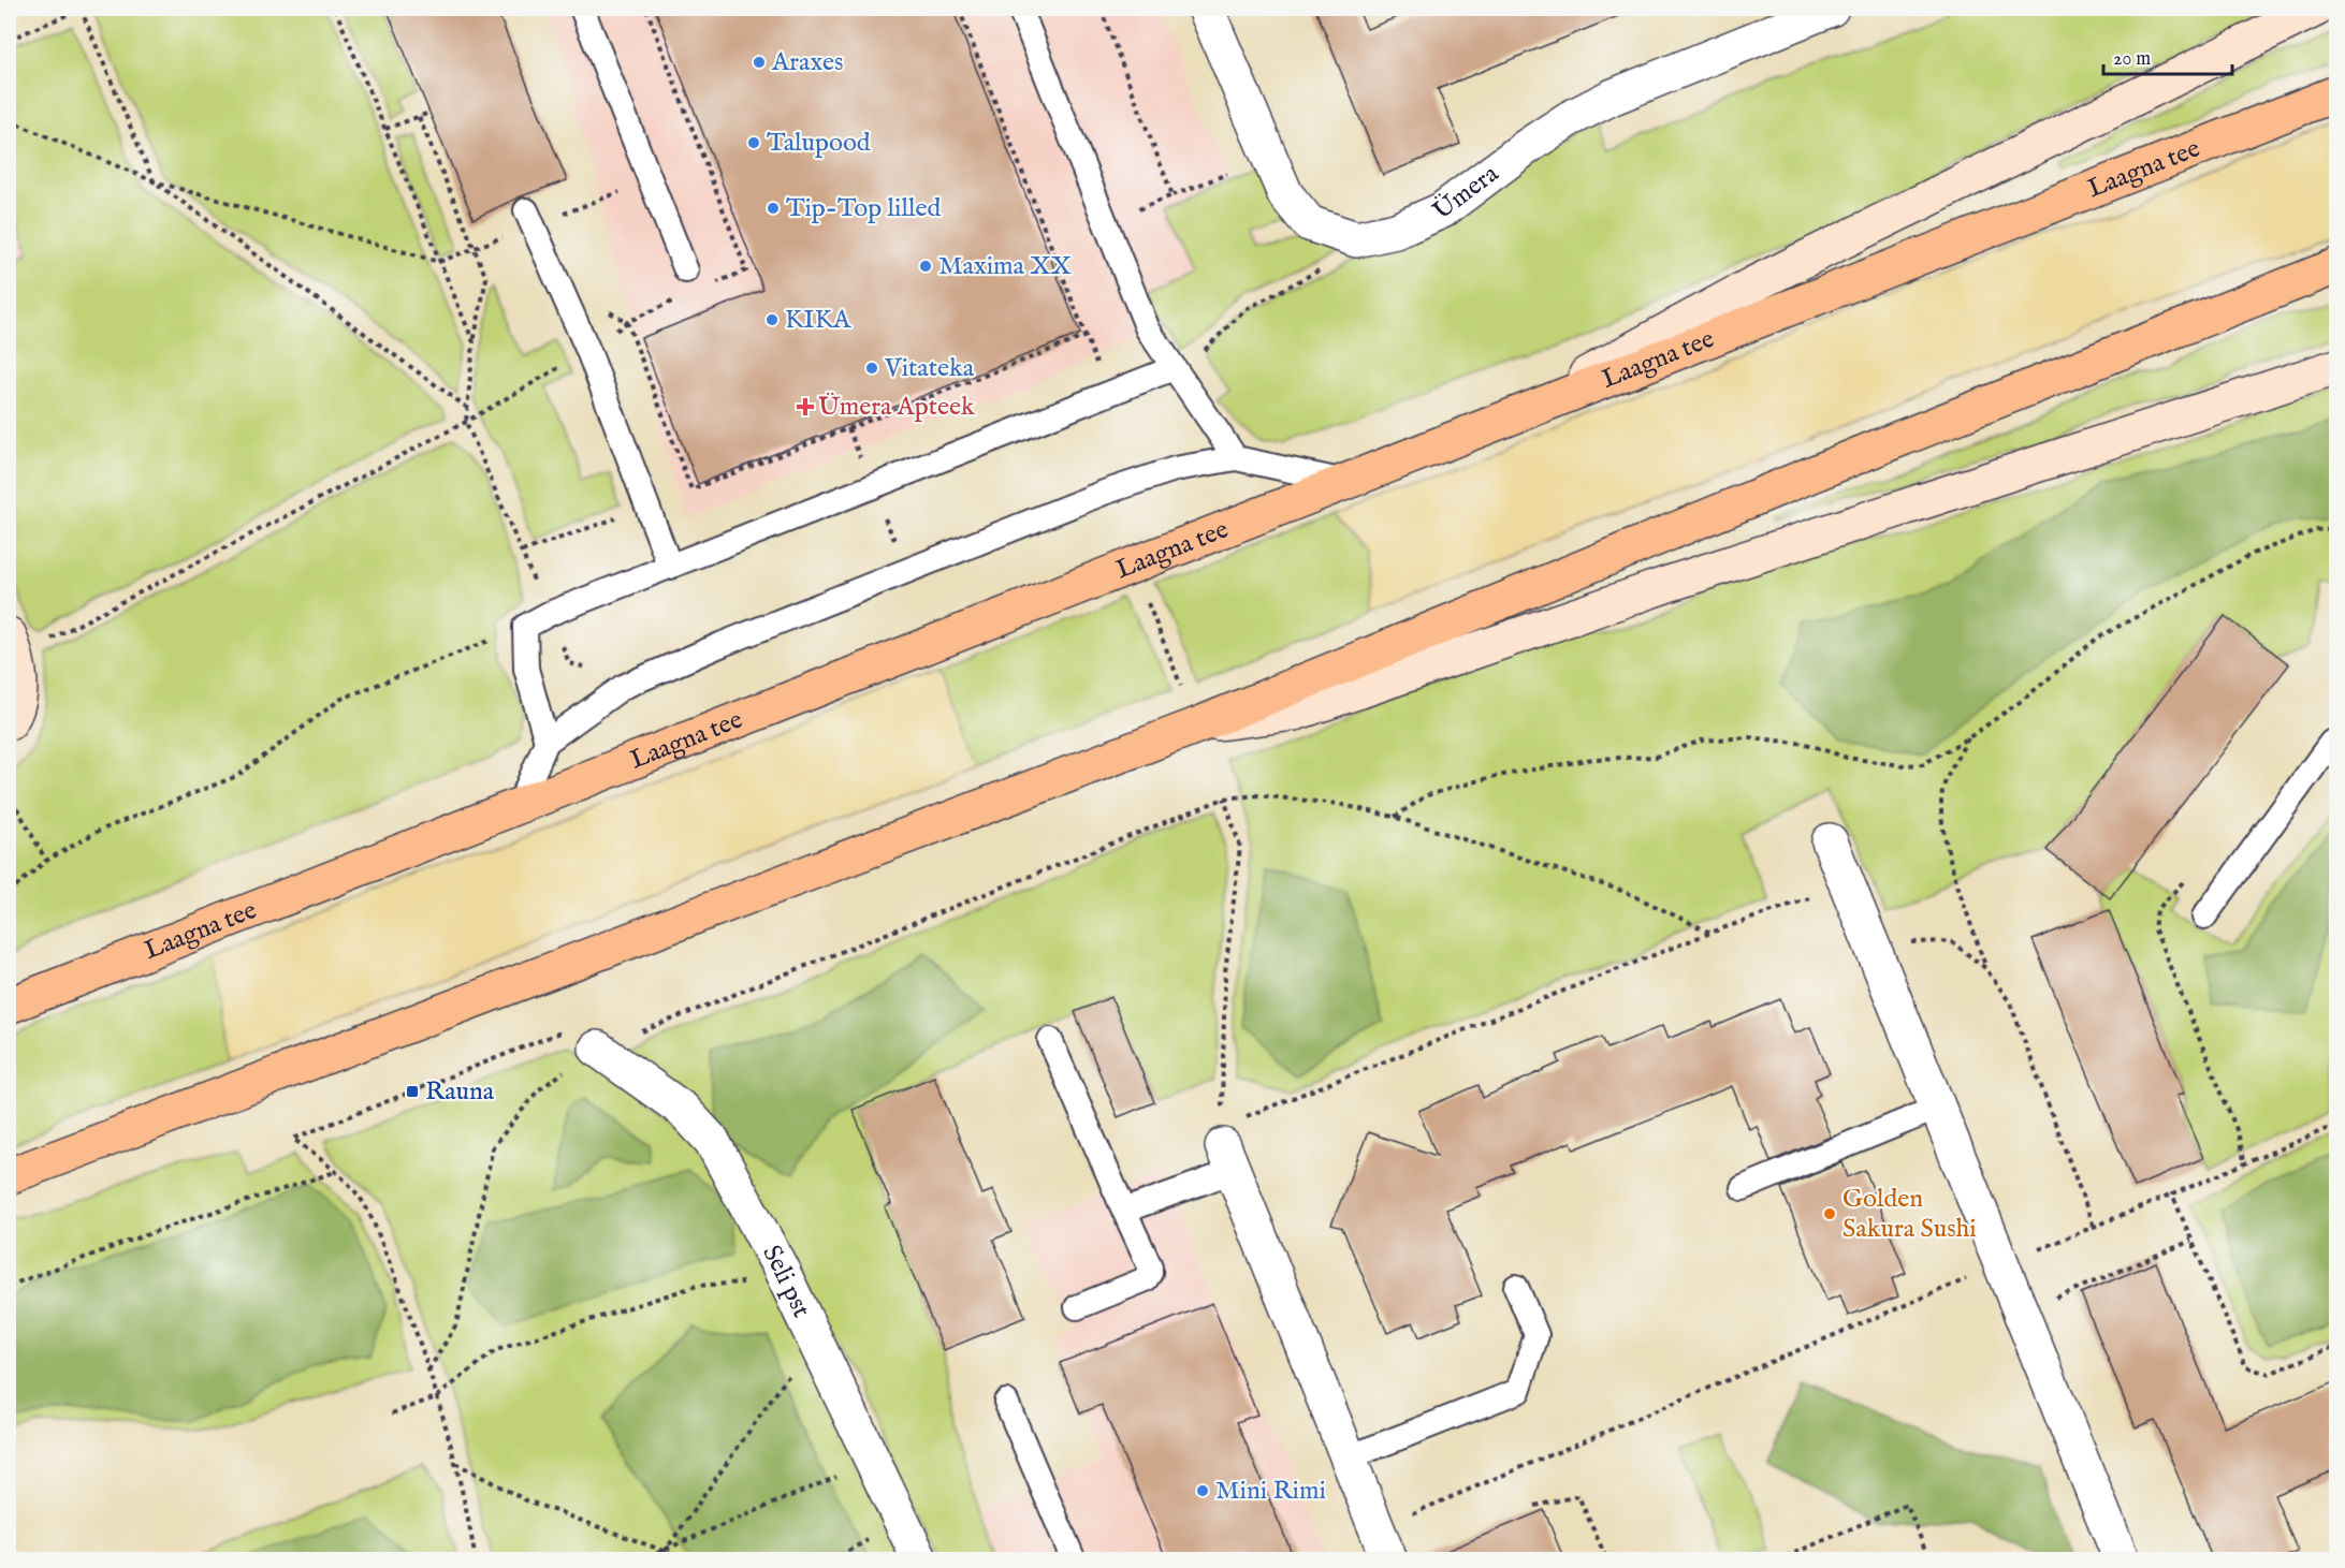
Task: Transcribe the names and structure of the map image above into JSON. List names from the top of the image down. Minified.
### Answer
{"streets":{"main road":["Laagna tee"],"street":["Ümera","Seli pst"]},"places":{"other":["Araxes","Talupood","Tip-Top lilled","Maxima XX","KIKA","Vitateka","Golden Sakura Sushi","Mini Rimi"],"health":["Ümera Apteek"],"transit":["Rauna"]},"scale_bar":"20 m"}
